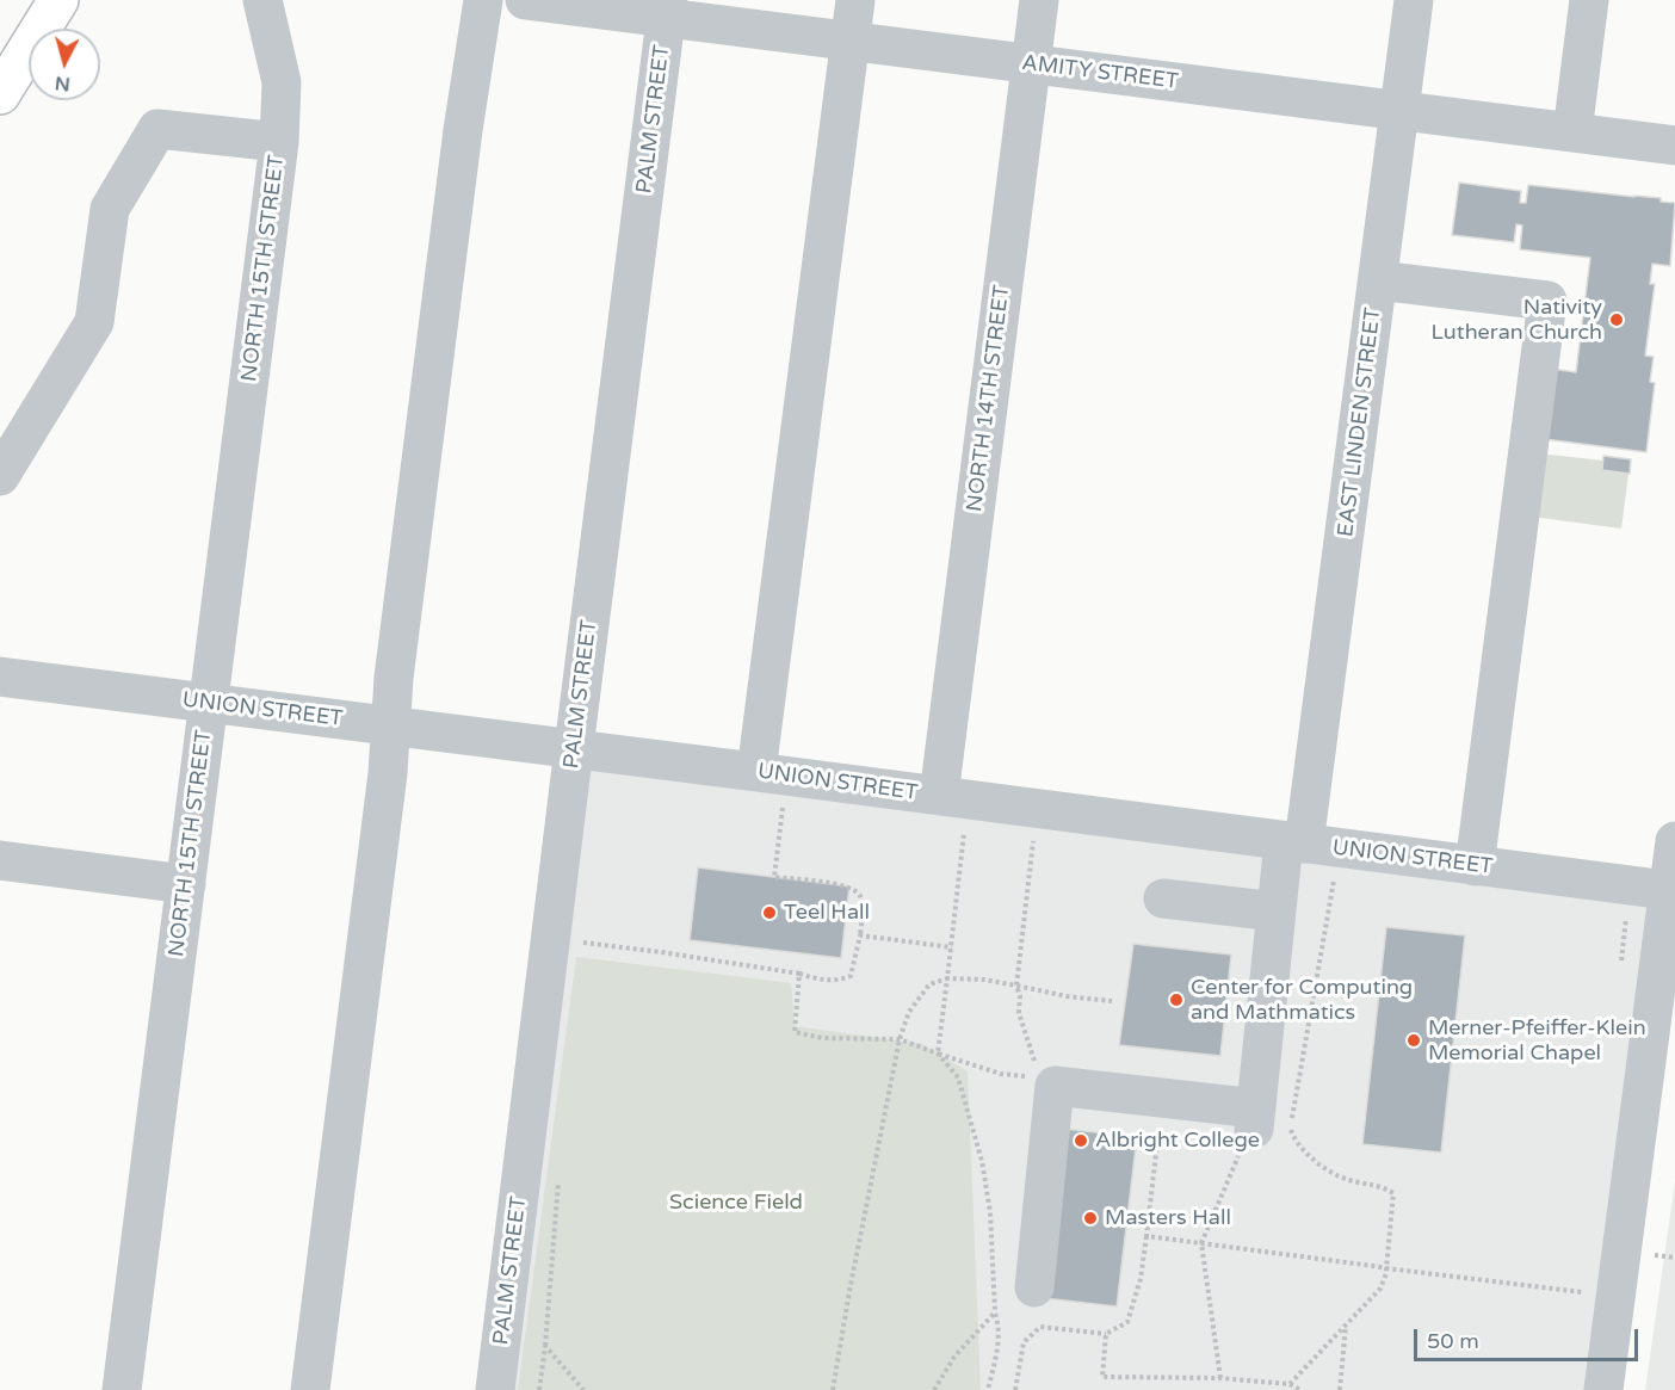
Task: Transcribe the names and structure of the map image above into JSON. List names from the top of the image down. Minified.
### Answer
{"streets":{"street":["AMITY STREET","PALM STREET","NORTH 15TH STREET","NORTH 14TH STREET","EAST LINDEN STREET","UNION STREET"]},"crossings":[["AMITY STREET","PALM STREET"],["AMITY STREET","NORTH 14TH STREET"],["AMITY STREET","EAST LINDEN STREET"],["PALM STREET","UNION STREET"],["NORTH 15TH STREET","UNION STREET"],["NORTH 14TH STREET","UNION STREET"],["EAST LINDEN STREET","UNION STREET"]],"parks":["Science Field"],"places":["Nativity Lutheran Church","Teel Hall","Center for Computing and Mathmatics","Merner-Pfeiffer-Klein Memorial Chapel","Albright College","Masters Hall"],"scale_bar":"50 m","north":"bottom"}
